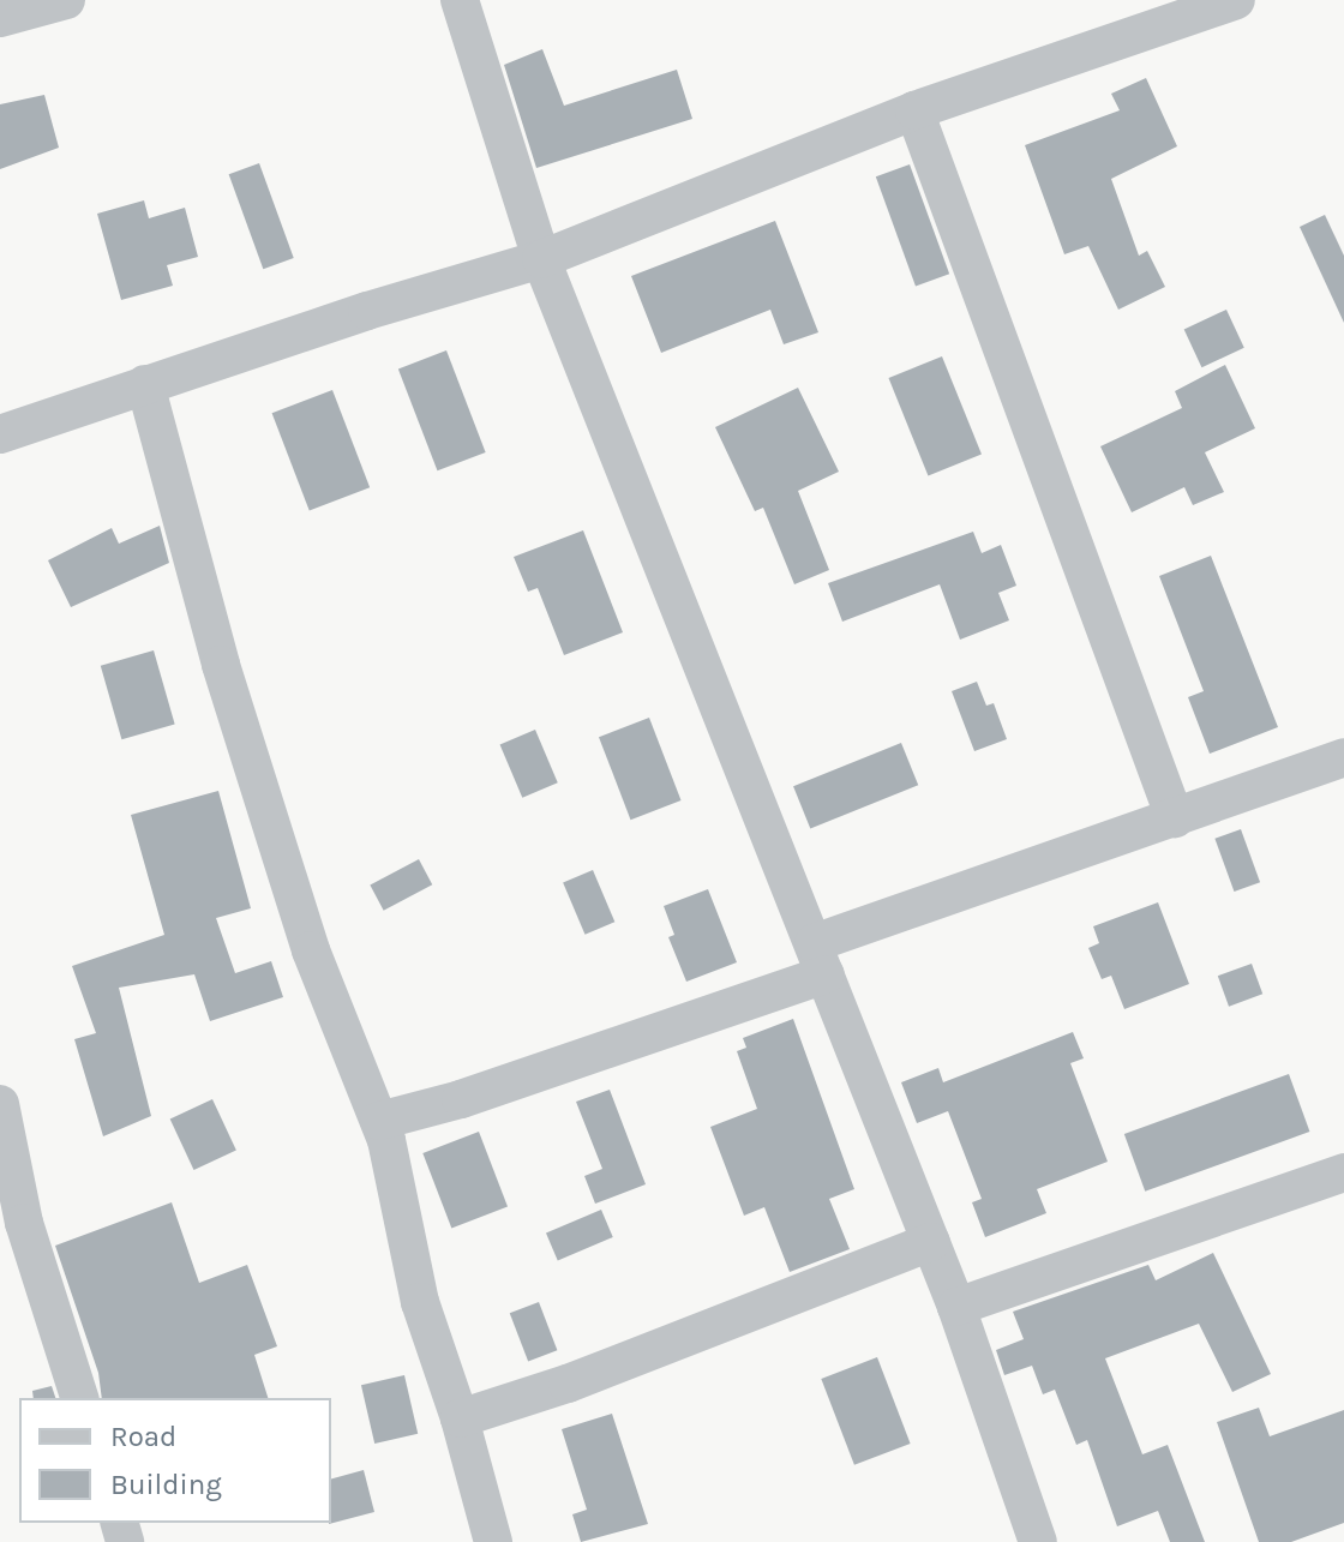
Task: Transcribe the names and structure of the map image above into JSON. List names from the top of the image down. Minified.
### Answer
{"legend":["Road","Building"]}
